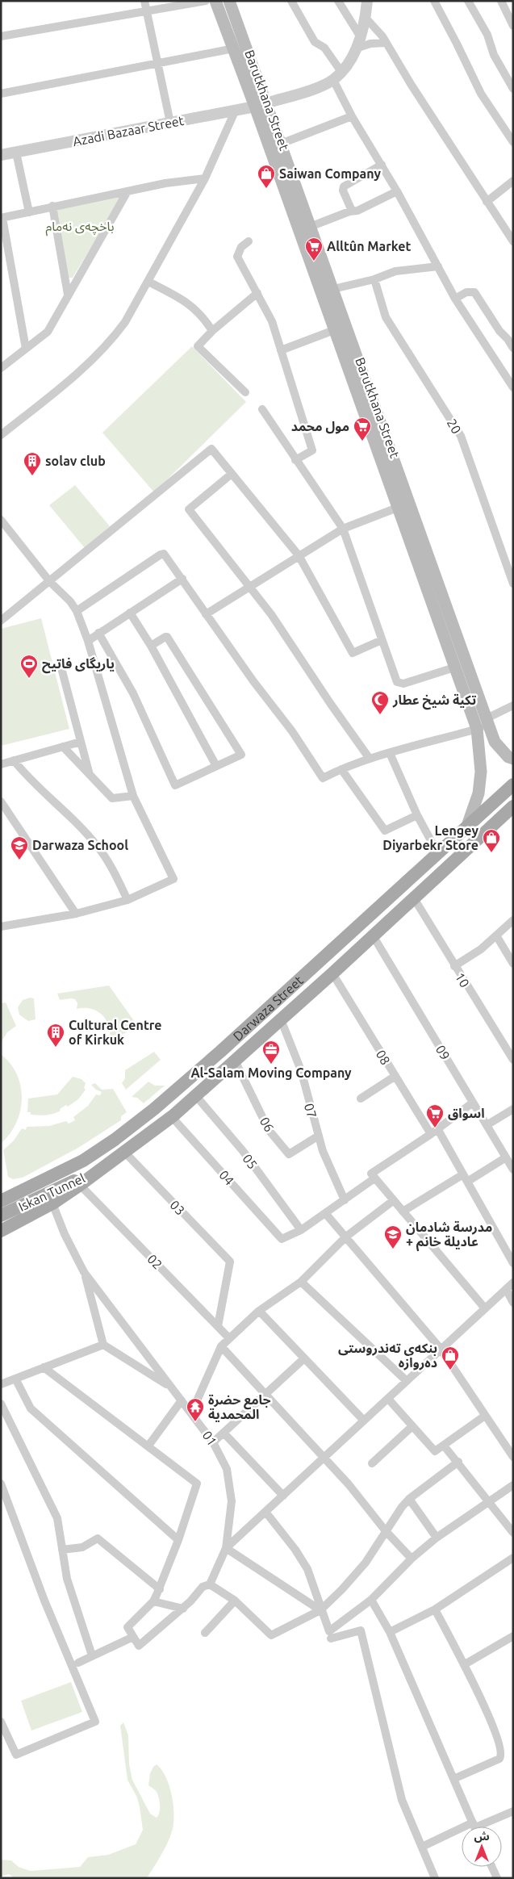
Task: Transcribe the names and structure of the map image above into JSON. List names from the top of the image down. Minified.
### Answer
{"streets":{"main road":["Barutkhana Street","Darwaza Street","Iskan Tunnel"],"street":["Azadi Bazaar Street","20","10","09","08","07","06","05","04","03","02","01"]},"crossings":[["Barutkhana Street","Azadi Bazaar Street"],["Barutkhana Street","Darwaza Street"],["10","Darwaza Street"],["Darwaza Street","09"],["Darwaza Street","08"],["Darwaza Street","07"],["Darwaza Street","06"],["Darwaza Street","05"],["Darwaza Street","04"],["Darwaza Street","Iskan Tunnel"],["Darwaza Street","03"],["07","06"],["05","04"],["03","02"]],"parks":["باخچەی نەمام"],"places":{"shop":["Saiwan Company","Lengey Diyarbekr Store","بنکەی تەندروستی دەروازە"],"supermarket":["Alltûn Market","مول محمد","اسواق"],"building":["solav club","Cultural Centre of Kirkuk"],"sports":["یاریگای فاتیح"],"mosque":["تكية شيخ عطار"],"school or university":["Darwaza School","مدرسة شادمان + عاديلة خانم"],"office":["Al-Salam Moving Company"],"temple":["جامع حضرة المحمدية"]},"north":"top"}
